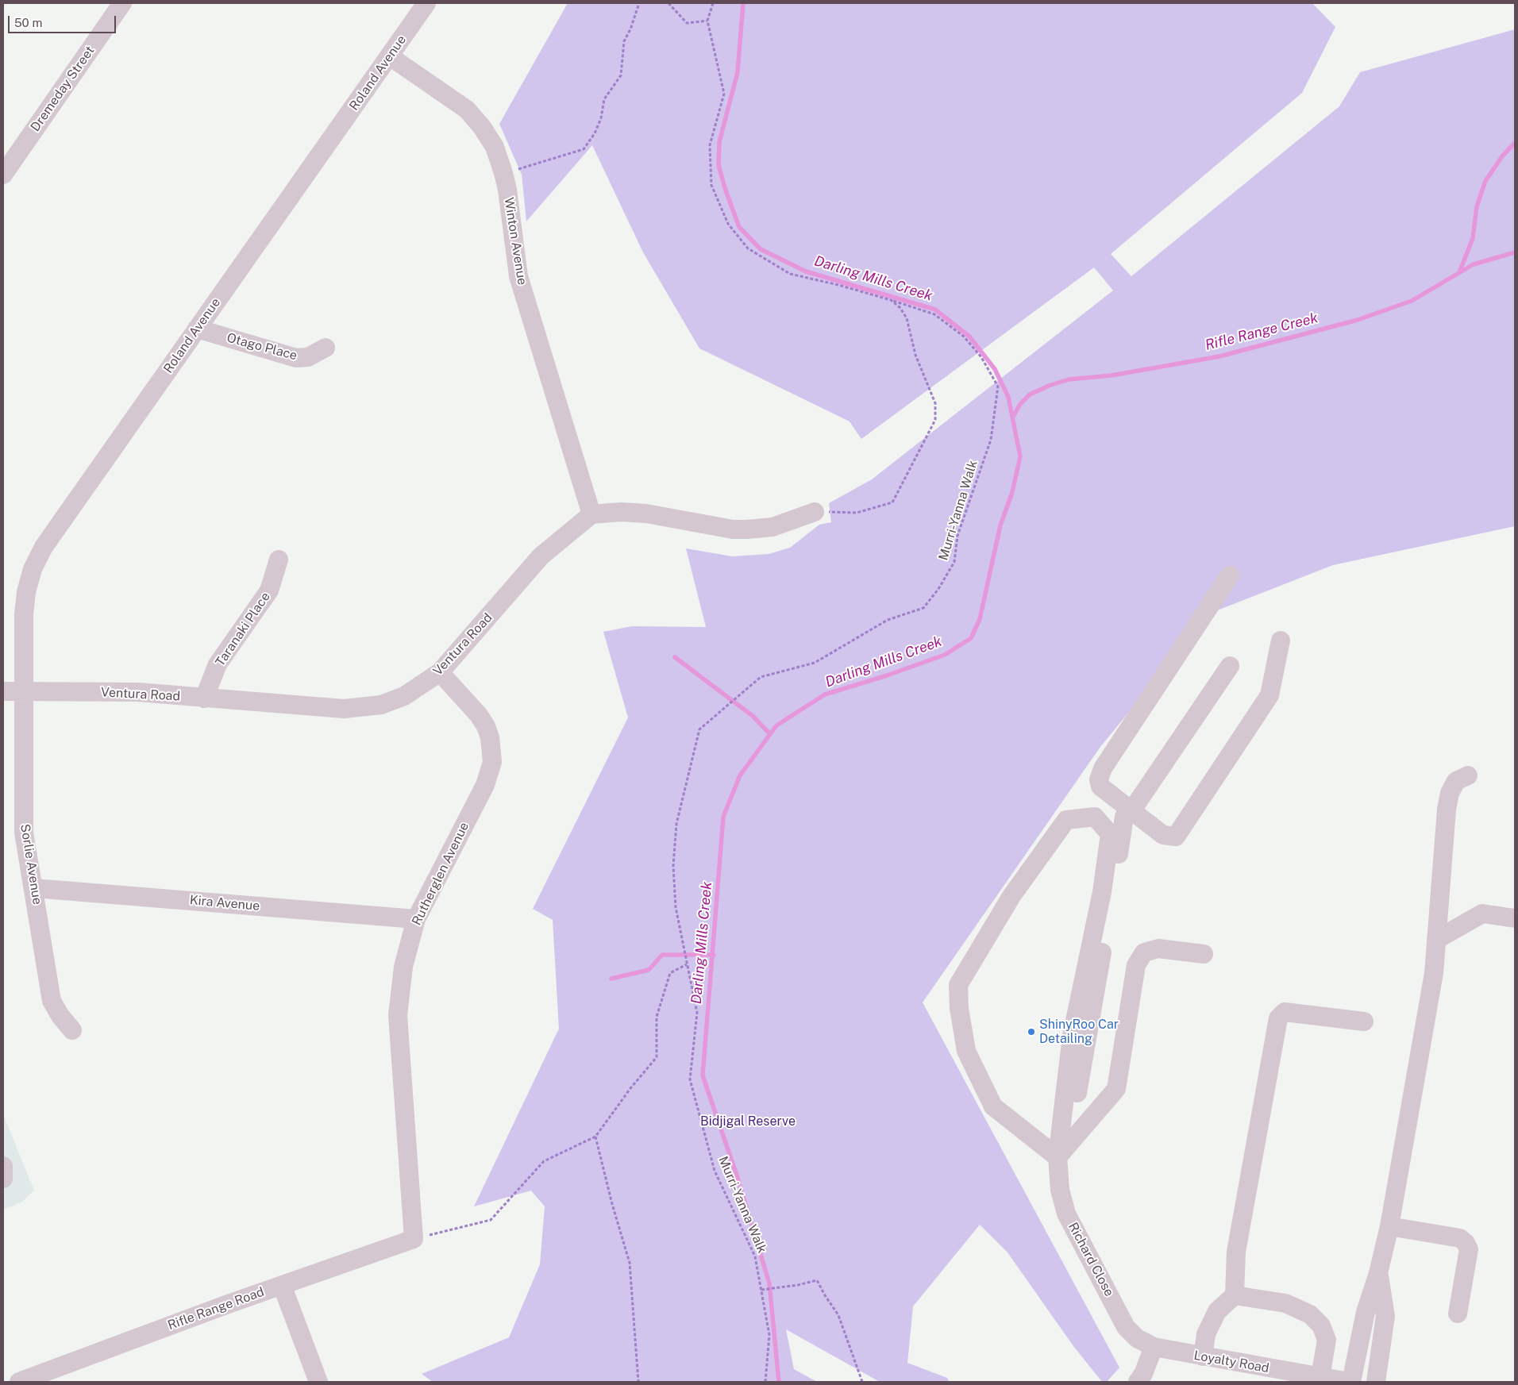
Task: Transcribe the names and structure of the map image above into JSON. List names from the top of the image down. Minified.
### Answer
{"streets":{"street":["Roland Avenue","Dremeday Street","Winton Avenue","Otago Place","Taranaki Place","Ventura Road","Sorlie Avenue","Rutherglen Avenue","Kira Avenue","Richard Close","Rifle Range Road","Loyalty Road"],"path":["Murri-Yanna Walk"]},"crossings":[["Roland Avenue","Winton Avenue"],["Roland Avenue","Otago Place"],["Roland Avenue","Ventura Road"],["Roland Avenue","Sorlie Avenue"],["Winton Avenue","Ventura Road"],["Taranaki Place","Ventura Road"],["Ventura Road","Sorlie Avenue"],["Ventura Road","Rutherglen Avenue"],["Sorlie Avenue","Kira Avenue"],["Rutherglen Avenue","Kira Avenue"],["Rutherglen Avenue","Rifle Range Road"],["Richard Close","Loyalty Road"]],"water":["Darling Mills Creek","Rifle Range Creek"],"parks":["Bidjigal Reserve"],"places":["ShinyRoo Car Detailing"],"scale_bar":"50 m"}
